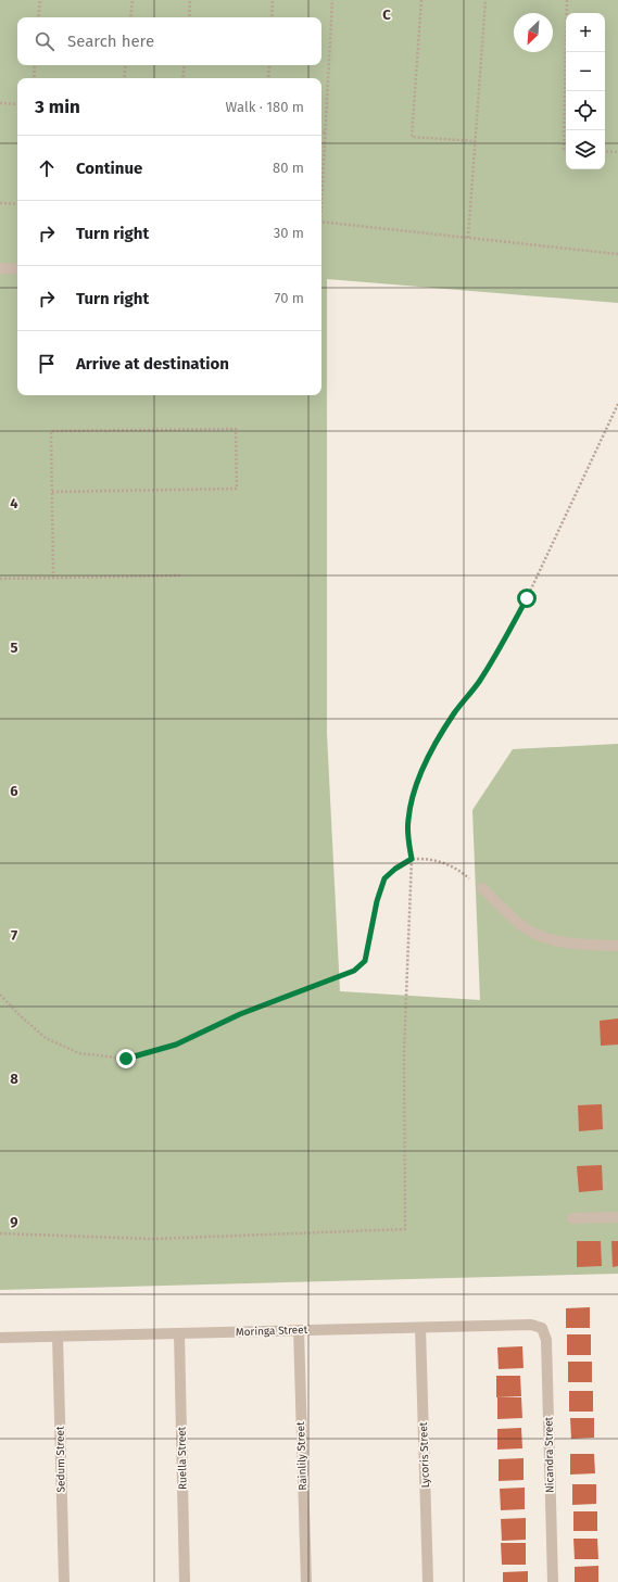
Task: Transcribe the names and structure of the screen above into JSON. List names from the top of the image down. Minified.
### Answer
{"streets":{"street":["Moringa Street","Lycoris Street","Nicandra Street","Rainlily Street","Ruella Street","Sedum Street"]},"crossings":[["Moringa Street","Lycoris Street"],["Moringa Street","Nicandra Street"],["Moringa Street","Rainlily Street"],["Moringa Street","Ruella Street"],["Moringa Street","Sedum Street"]],"north":"bottom left","page":{"map_buttons":["+","−"],"search":"Search here","heading":["3 min","Walk · 180 m"],"list":[["Continue","80 m"],["Turn right","30 m"],["Turn right","70 m"],"Arrive at destination"]},"grid":{"columns":["C"],"rows":["4","5","6","7","8","9"]}}
